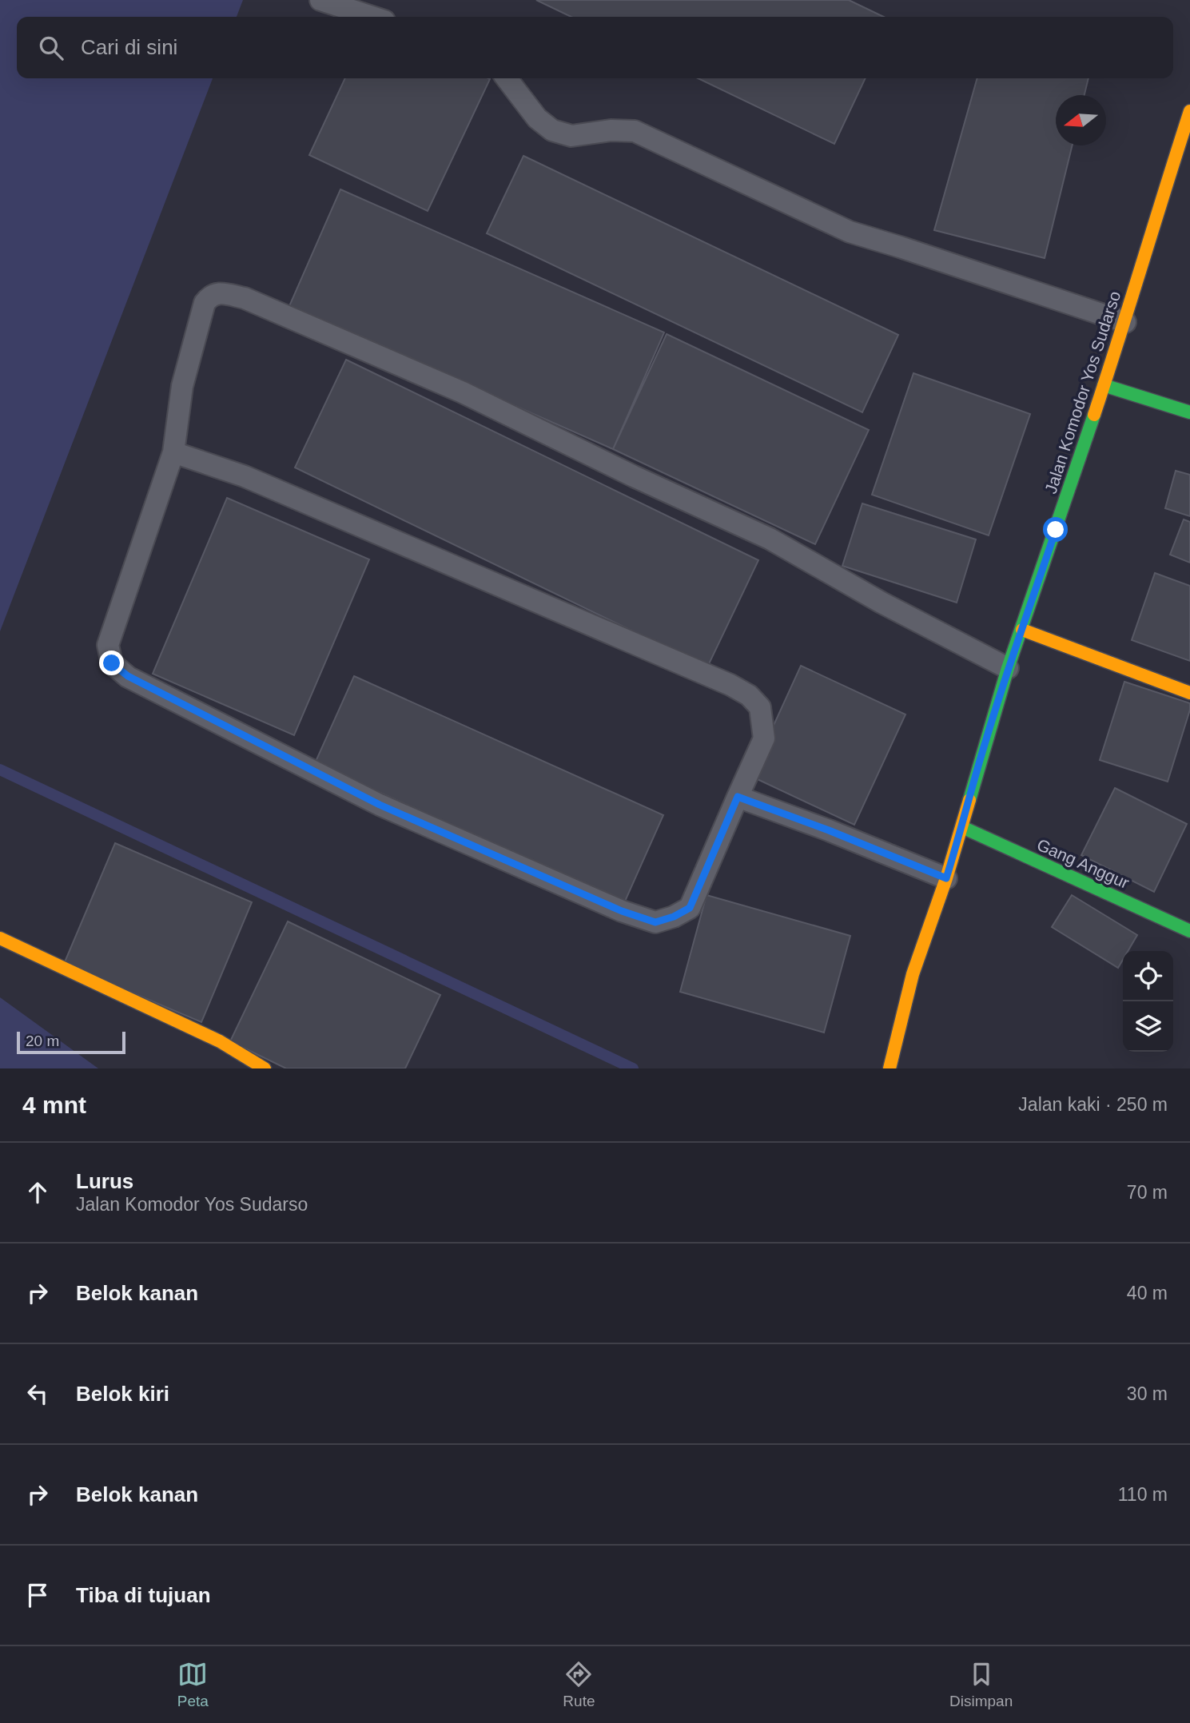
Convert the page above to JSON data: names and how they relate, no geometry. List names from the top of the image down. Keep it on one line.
{"streets":{"street":["Jalan Komodor Yos Sudarso","Gang Anggur"]},"crossings":[["Jalan Komodor Yos Sudarso","Gang Anggur"]],"scale_bar":"20 m","north":"left","page":{"search":"Cari di sini","scale":"20 m","heading":["4 mnt","Jalan kaki · 250 m"],"list":[["Lurus","Jalan Komodor Yos Sudarso","70 m"],["Belok kanan","40 m"],["Belok kiri","30 m"],["Belok kanan","110 m"],"Tiba di tujuan"],"nav":["Peta","Rute","Disimpan"]}}
